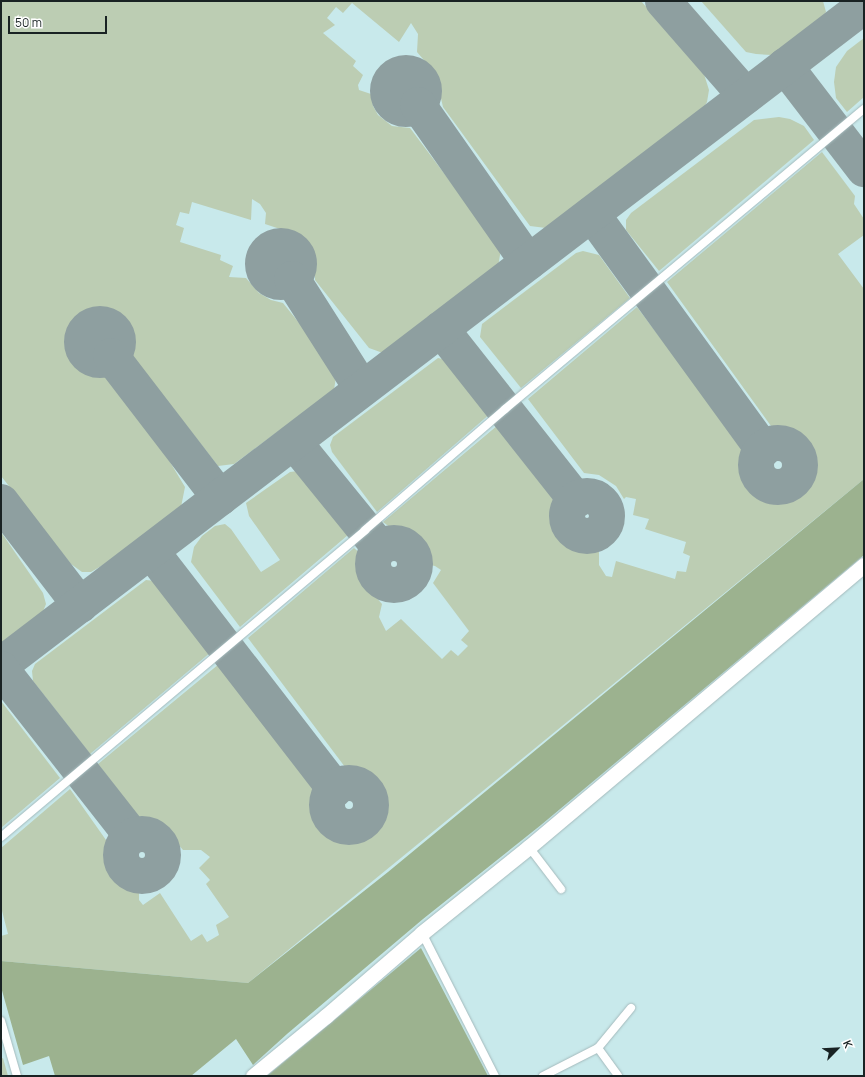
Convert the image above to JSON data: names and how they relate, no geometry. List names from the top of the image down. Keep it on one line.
{"scale_bar":"50 m","north":"top right"}
